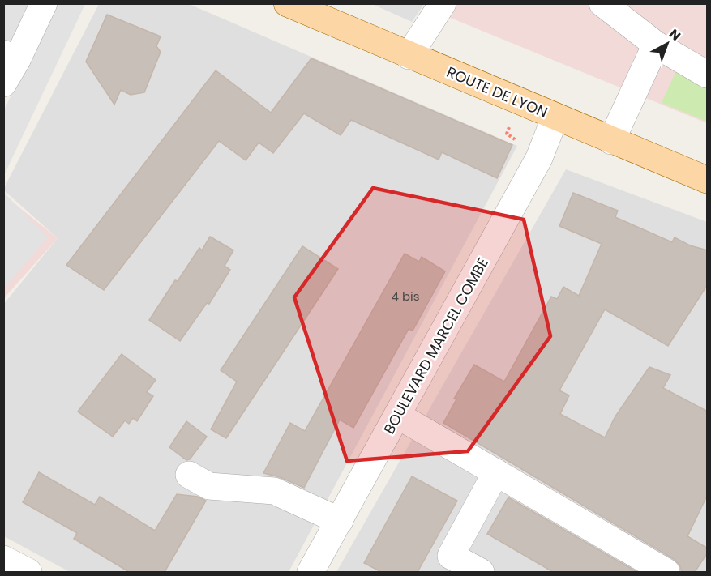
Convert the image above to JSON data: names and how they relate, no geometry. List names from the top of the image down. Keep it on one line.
{"streets":{"main road":["ROUTE DE LYON"],"street":["BOULEVARD MARCEL COMBE"]},"crossings":[["ROUTE DE LYON","BOULEVARD MARCEL COMBE"]],"house_numbers":["4 bis"],"north":"top right"}
